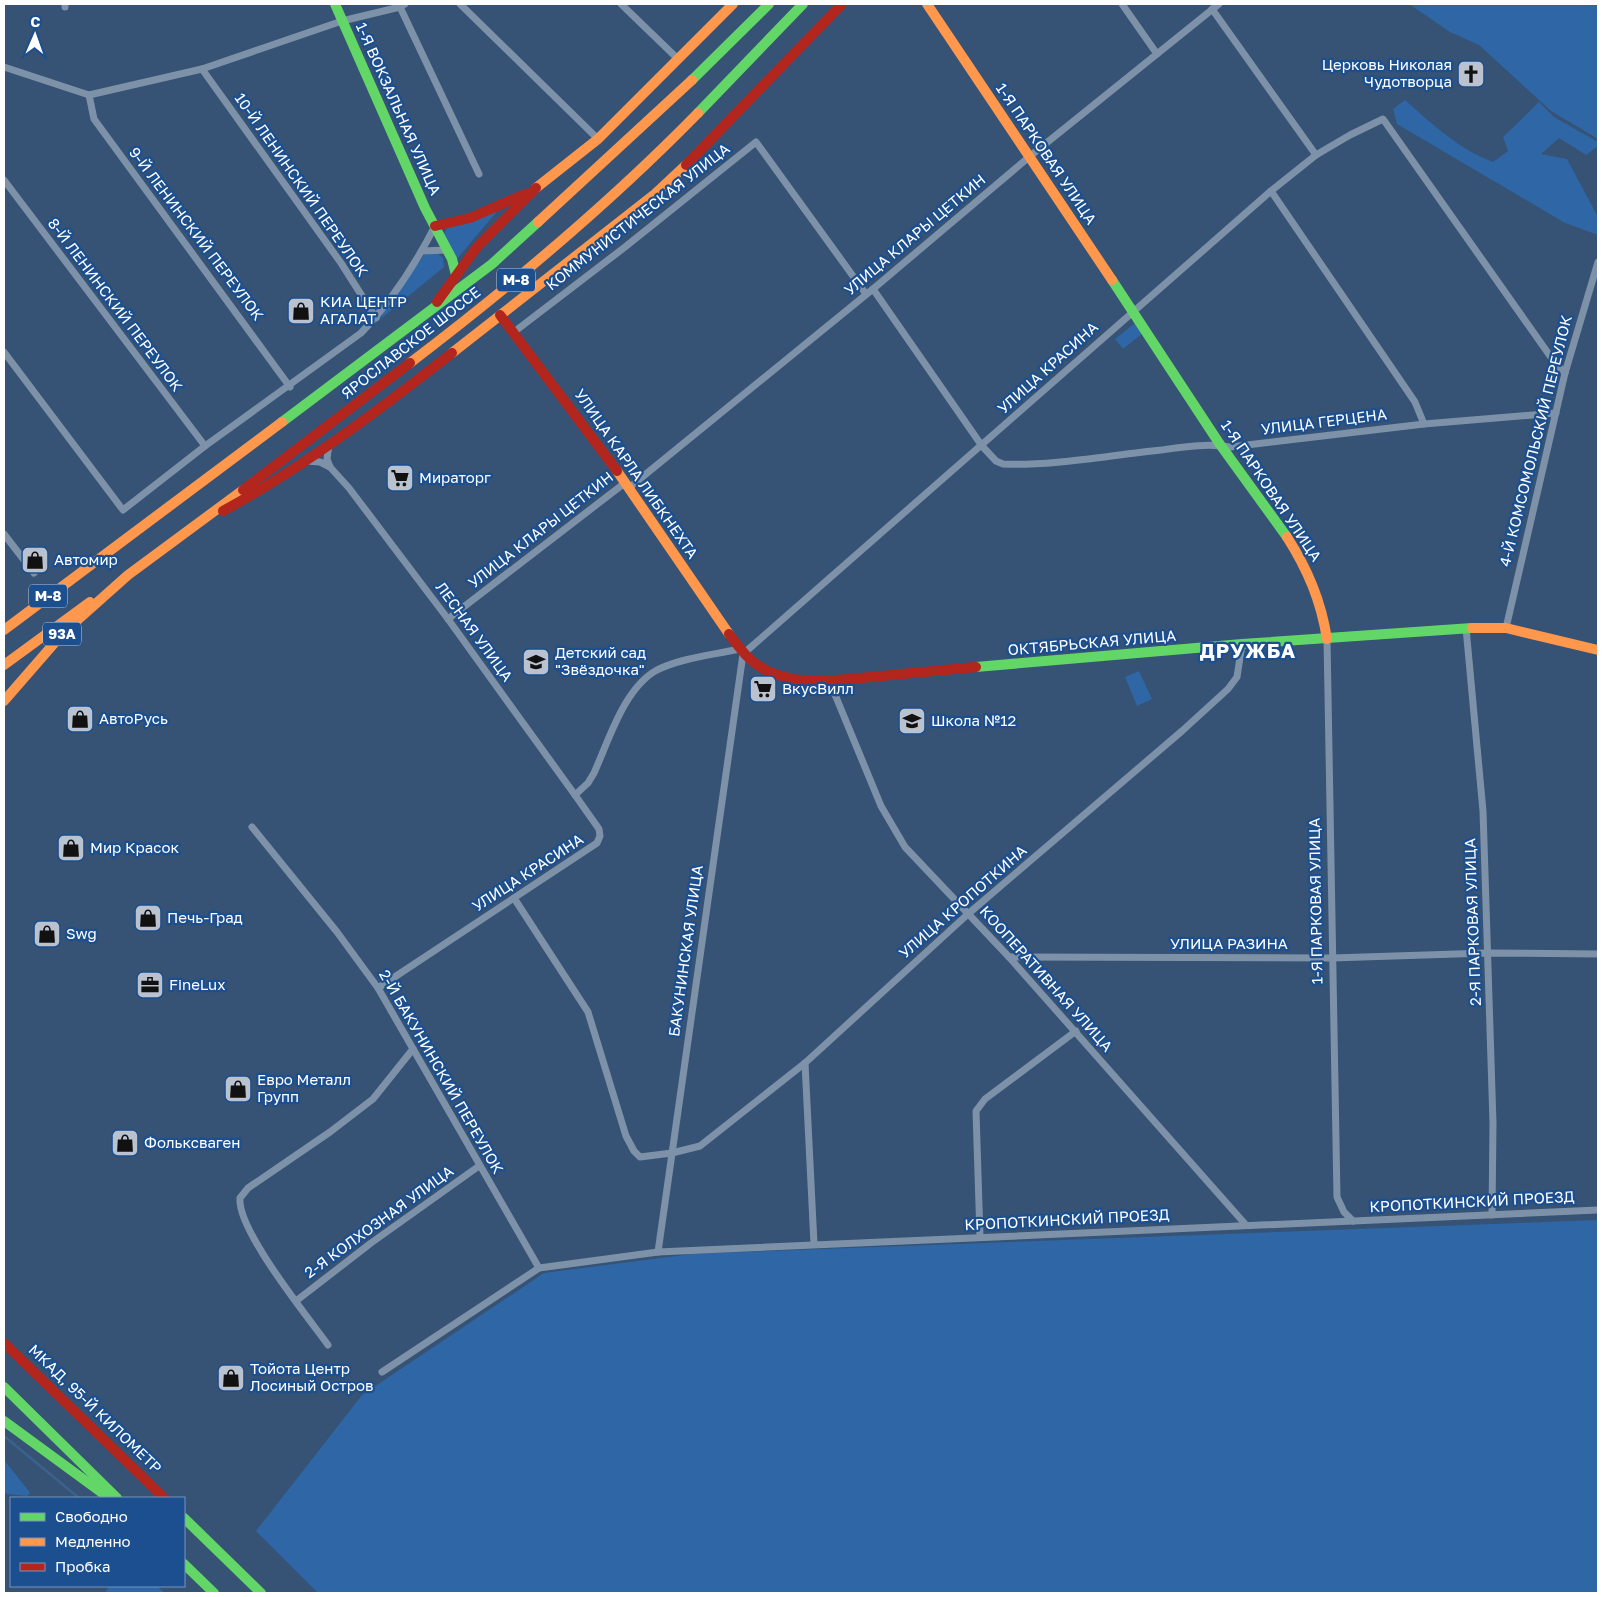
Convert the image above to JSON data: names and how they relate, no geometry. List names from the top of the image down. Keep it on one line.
{"streets":{"main road":["1-Я ВОКЗАЛЬНАЯ УЛИЦА","1-Я ПАРКОВАЯ УЛИЦА","М-8","ЯРОСЛАВСКОЕ ШОССЕ","УЛИЦА КАРЛА ЛИБКНЕХТА","93A","ОКТЯБРЬСКАЯ УЛИЦА","МКАД, 95-Й КИЛОМЕТР"],"street":["10-Й ЛЕНИНСКИЙ ПЕРЕУЛОК","КОММУНИСТИЧЕСКАЯ УЛИЦА","9-Й ЛЕНИНСКИЙ ПЕРЕУЛОК","УЛИЦА КЛАРЫ ЦЕТКИН","8-Й ЛЕНИНСКИЙ ПЕРЕУЛОК","УЛИЦА КРАСИНА","УЛИЦА ГЕРЦЕНА","4-Й КОМСОМОЛЬСКИЙ ПЕРЕУЛОК","ЛЕСНАЯ УЛИЦА","УЛИЦА КРОПОТКИНА","2-Я ПАРКОВАЯ УЛИЦА","УЛИЦА РАЗИНА","БАКУНИНСКАЯ УЛИЦА","КООПЕРАТИВНАЯ УЛИЦА","2-Й БАКУНИНСКИЙ ПЕРЕУЛОК","КРОПОТКИНСКИЙ ПРОЕЗД","2-Я КОЛХОЗНАЯ УЛИЦА"]},"crossings":[["1-Я ПАРКОВАЯ УЛИЦА","УЛИЦА КЛАРЫ ЦЕТКИН"],["1-Я ПАРКОВАЯ УЛИЦА","УЛИЦА КРАСИНА"],["1-Я ПАРКОВАЯ УЛИЦА","УЛИЦА ГЕРЦЕНА"],["1-Я ПАРКОВАЯ УЛИЦА","ОКТЯБРЬСКАЯ УЛИЦА"],["1-Я ПАРКОВАЯ УЛИЦА","УЛИЦА РАЗИНА"],["1-Я ПАРКОВАЯ УЛИЦА","КРОПОТКИНСКИЙ ПРОЕЗД"],["КОММУНИСТИЧЕСКАЯ УЛИЦА","УЛИЦА КЛАРЫ ЦЕТКИН"],["КОММУНИСТИЧЕСКАЯ УЛИЦА","УЛИЦА КАРЛА ЛИБКНЕХТА"],["УЛИЦА КЛАРЫ ЦЕТКИН","УЛИЦА ГЕРЦЕНА"],["УЛИЦА КЛАРЫ ЦЕТКИН","УЛИЦА КАРЛА ЛИБКНЕХТА"],["УЛИЦА КЛАРЫ ЦЕТКИН","ЛЕСНАЯ УЛИЦА"],["ЯРОСЛАВСКОЕ ШОССЕ","93A"],["УЛИЦА КРАСИНА","УЛИЦА ГЕРЦЕНА"],["УЛИЦА КРАСИНА","4-Й КОМСОМОЛЬСКИЙ ПЕРЕУЛОК"],["УЛИЦА КРАСИНА","УЛИЦА КАРЛА ЛИБКНЕХТА"],["УЛИЦА КРАСИНА","ЛЕСНАЯ УЛИЦА"],["УЛИЦА КРАСИНА","ОКТЯБРЬСКАЯ УЛИЦА"],["УЛИЦА КРАСИНА","УЛИЦА КРОПОТКИНА"],["УЛИЦА КРАСИНА","БАКУНИНСКАЯ УЛИЦА"],["УЛИЦА КРАСИНА","2-Й БАКУНИНСКИЙ ПЕРЕУЛОК"],["УЛИЦА ГЕРЦЕНА","4-Й КОМСОМОЛЬСКИЙ ПЕРЕУЛОК"],["4-Й КОМСОМОЛЬСКИЙ ПЕРЕУЛОК","ОКТЯБРЬСКАЯ УЛИЦА"],["УЛИЦА КАРЛА ЛИБКНЕХТА","ОКТЯБРЬСКАЯ УЛИЦА"],["УЛИЦА КАРЛА ЛИБКНЕХТА","БАКУНИНСКАЯ УЛИЦА"],["ОКТЯБРЬСКАЯ УЛИЦА","УЛИЦА КРОПОТКИНА"],["ОКТЯБРЬСКАЯ УЛИЦА","2-Я ПАРКОВАЯ УЛИЦА"],["ОКТЯБРЬСКАЯ УЛИЦА","БАКУНИНСКАЯ УЛИЦА"],["ОКТЯБРЬСКАЯ УЛИЦА","КООПЕРАТИВНАЯ УЛИЦА"],["УЛИЦА КРОПОТКИНА","БАКУНИНСКАЯ УЛИЦА"],["УЛИЦА КРОПОТКИНА","КООПЕРАТИВНАЯ УЛИЦА"],["2-Я ПАРКОВАЯ УЛИЦА","УЛИЦА РАЗИНА"],["2-Я ПАРКОВАЯ УЛИЦА","КРОПОТКИНСКИЙ ПРОЕЗД"],["УЛИЦА РАЗИНА","КООПЕРАТИВНАЯ УЛИЦА"],["БАКУНИНСКАЯ УЛИЦА","КРОПОТКИНСКИЙ ПРОЕЗД"],["КООПЕРАТИВНАЯ УЛИЦА","КРОПОТКИНСКИЙ ПРОЕЗД"],["2-Й БАКУНИНСКИЙ ПЕРЕУЛОК","КРОПОТКИНСКИЙ ПРОЕЗД"],["2-Й БАКУНИНСКИЙ ПЕРЕУЛОК","2-Я КОЛХОЗНАЯ УЛИЦА"]],"districts":["ДРУЖБА"],"places":{"church":["Церковь Николая Чудотворца"],"shop":["КИА ЦЕНТР АГАЛАТ","Автомир","АвтоРусь","Мир Красок","Печь-Град","Swg","Евро Металл Групп","Фольксваген","Тойота Центр Лосиный Остров"],"supermarket":["Мираторг","ВкусВилл"],"school or university":["Детский сад \"Звёздочка\"","Школа №12"],"office":["FineLux"]},"legend":["Свободно","Медленно","Пробка"],"north":"top"}
